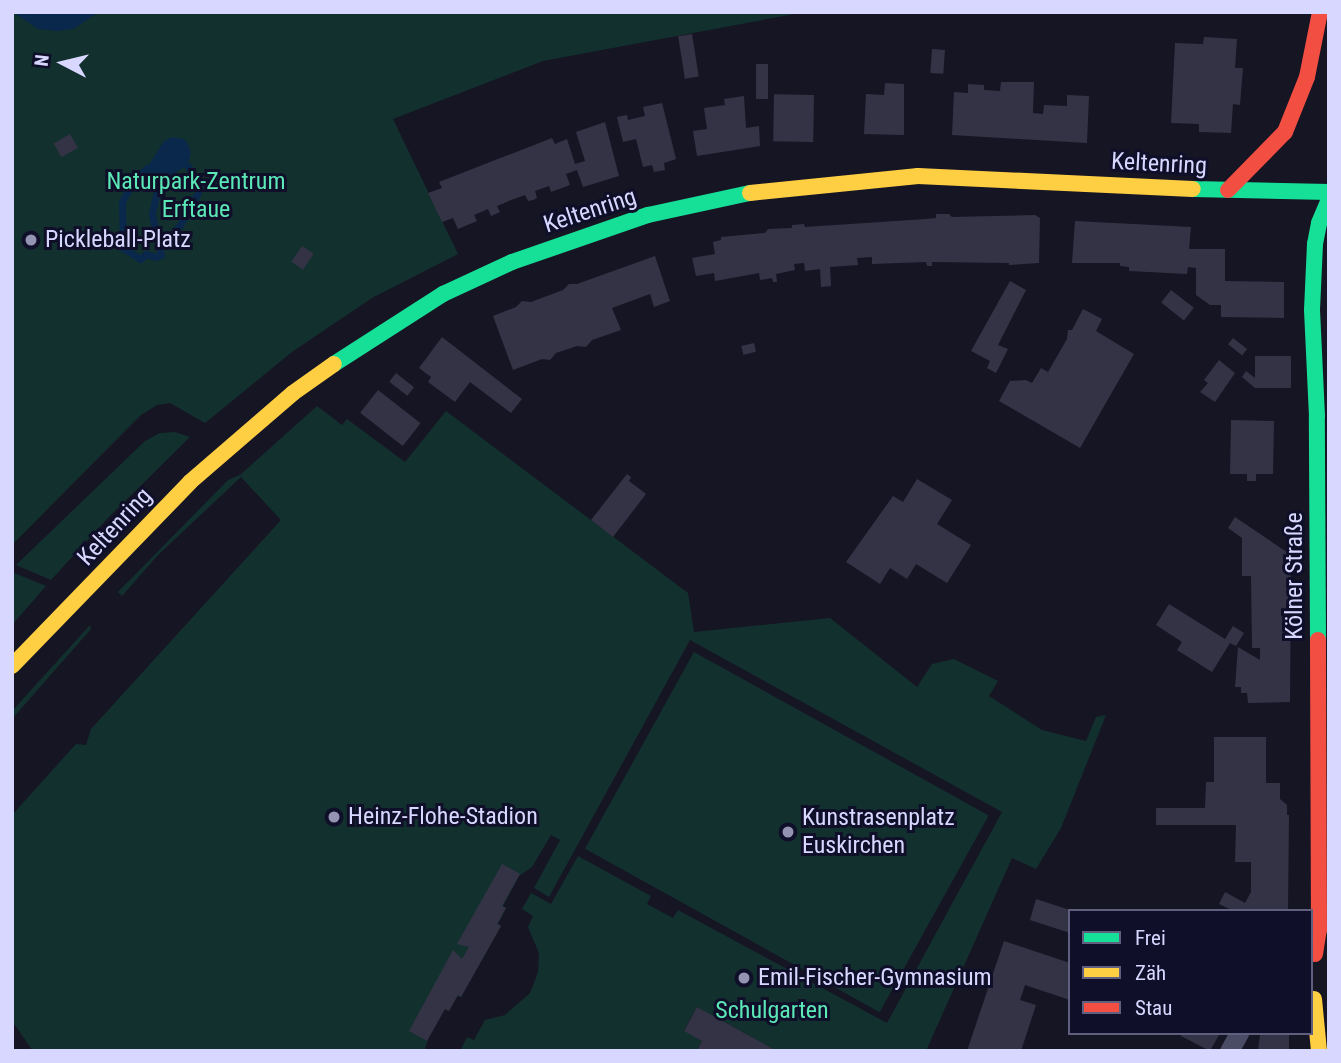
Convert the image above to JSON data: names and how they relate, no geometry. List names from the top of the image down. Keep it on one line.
{"streets":{"main road":["Keltenring","Kölner Straße"]},"parks":["Naturpark-Zentrum Erftaue","Schulgarten"],"places":["Pickleball-Platz","Heinz-Flohe-Stadion","Kunstrasenplatz Euskirchen","Emil-Fischer-Gymnasium"],"legend":["Frei","Zäh","Stau"],"north":"left"}
